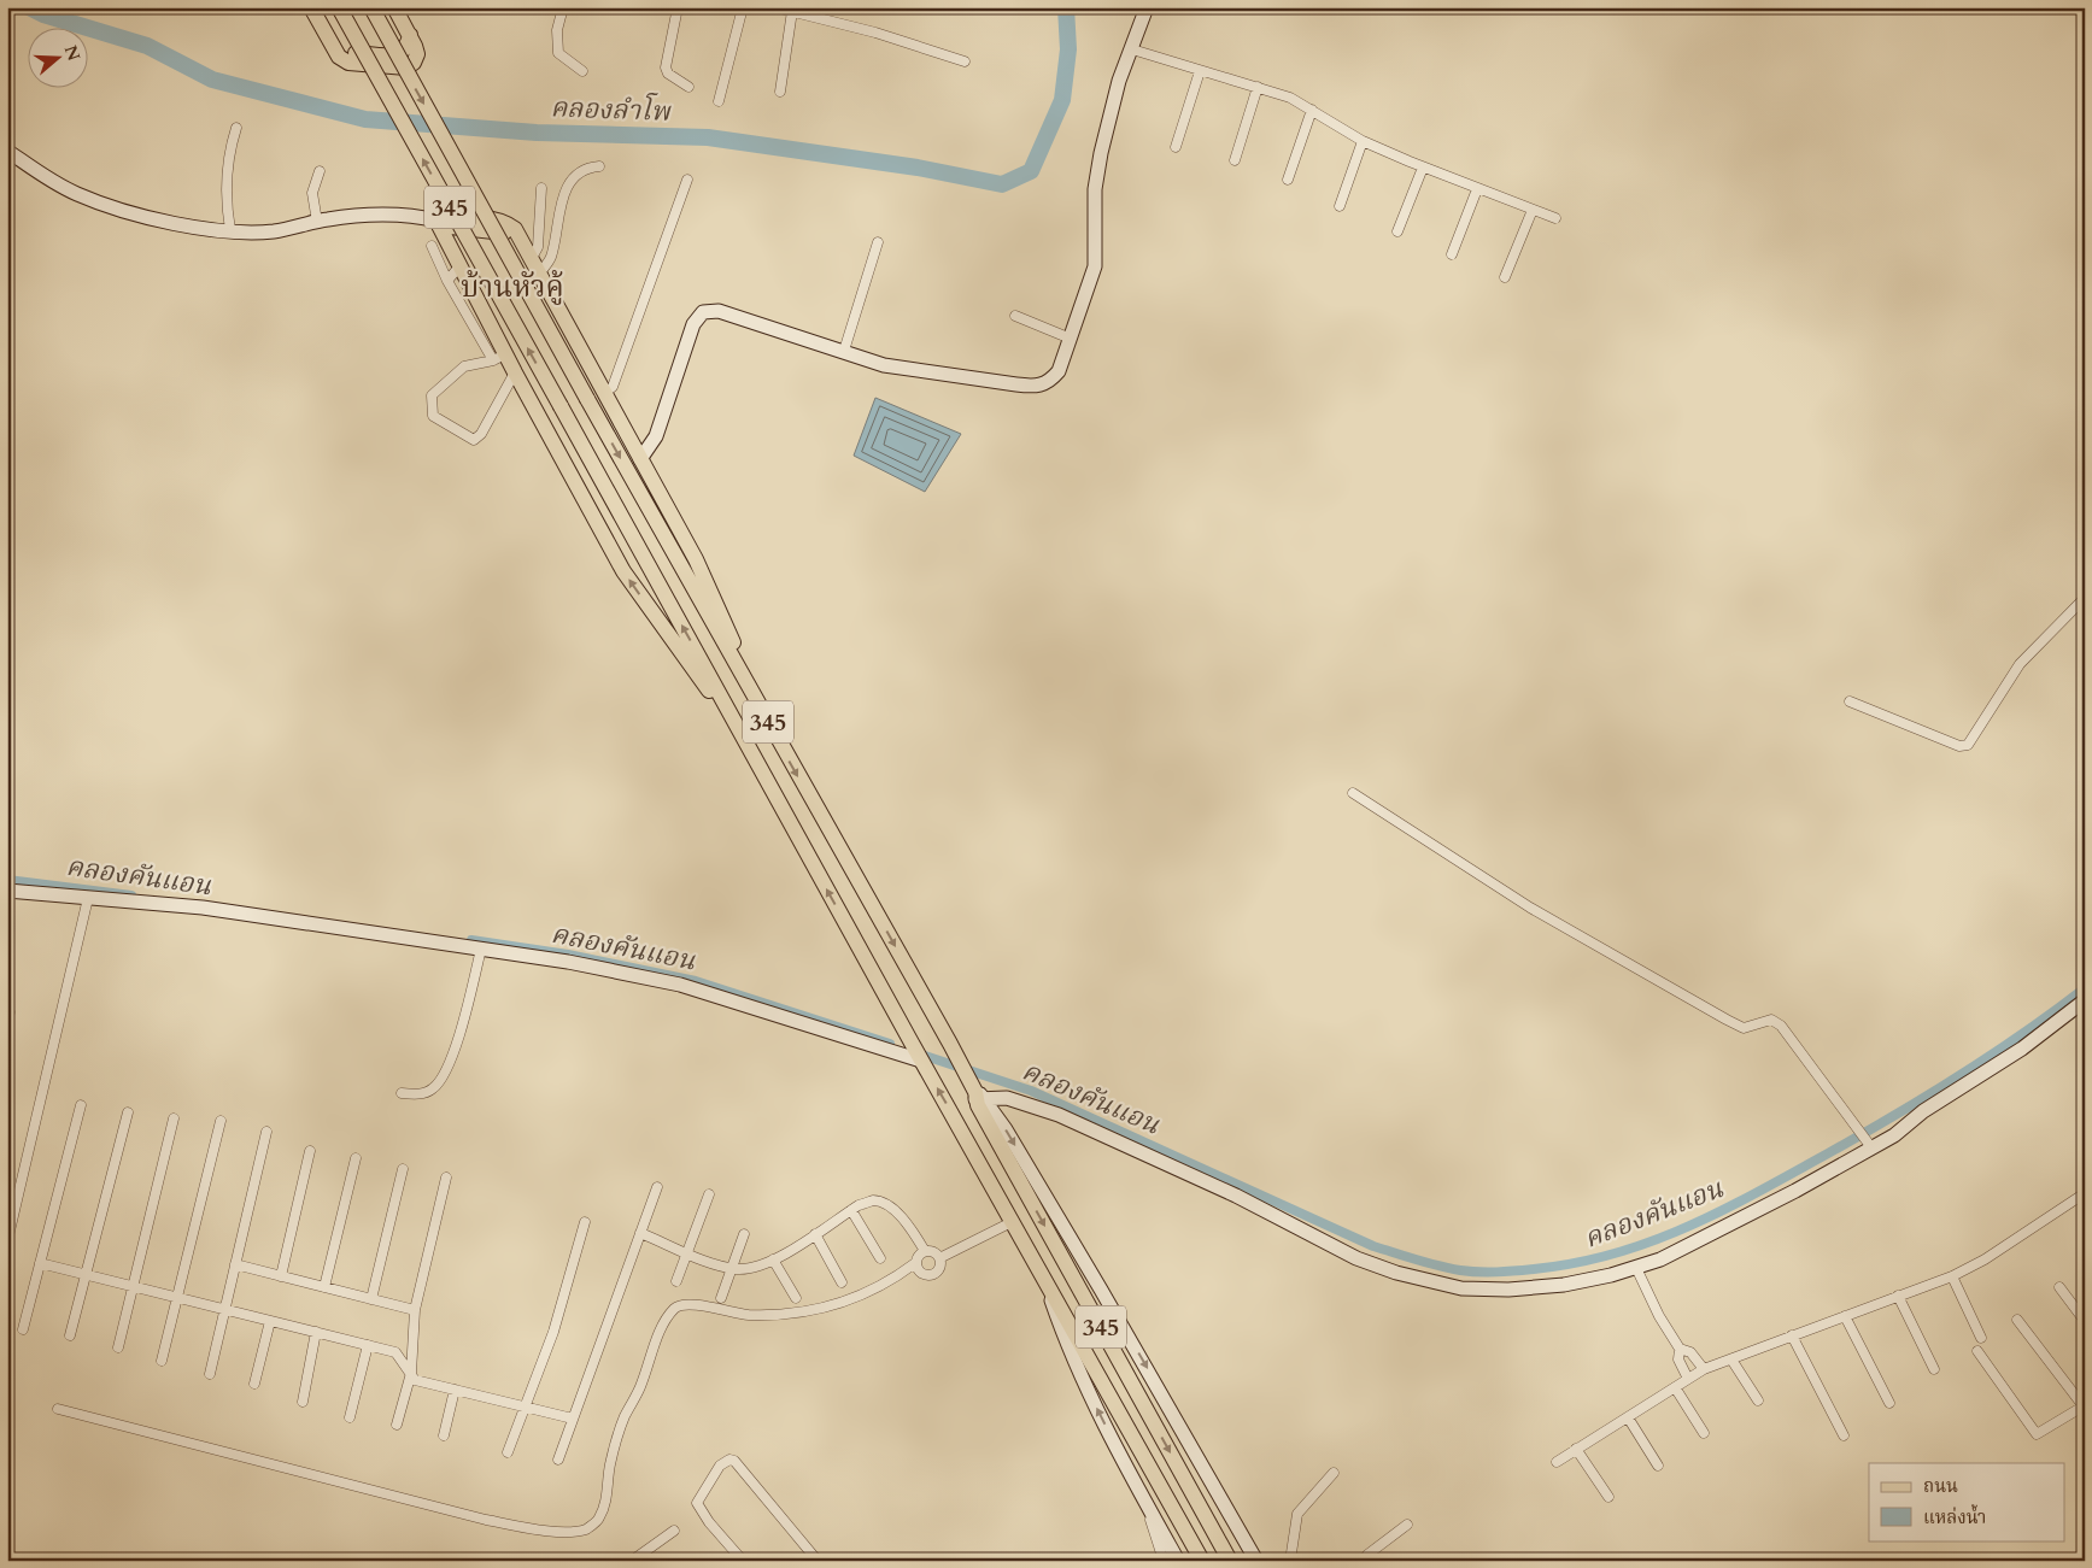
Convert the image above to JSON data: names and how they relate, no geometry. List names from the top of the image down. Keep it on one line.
{"streets":{"main road":["345"]},"districts":["บ้านหัวคู้"],"water":["คลองลำโพ","คลองคันแอน"],"legend":["ถนน","แหล่งน้ำ"],"north":"right"}
